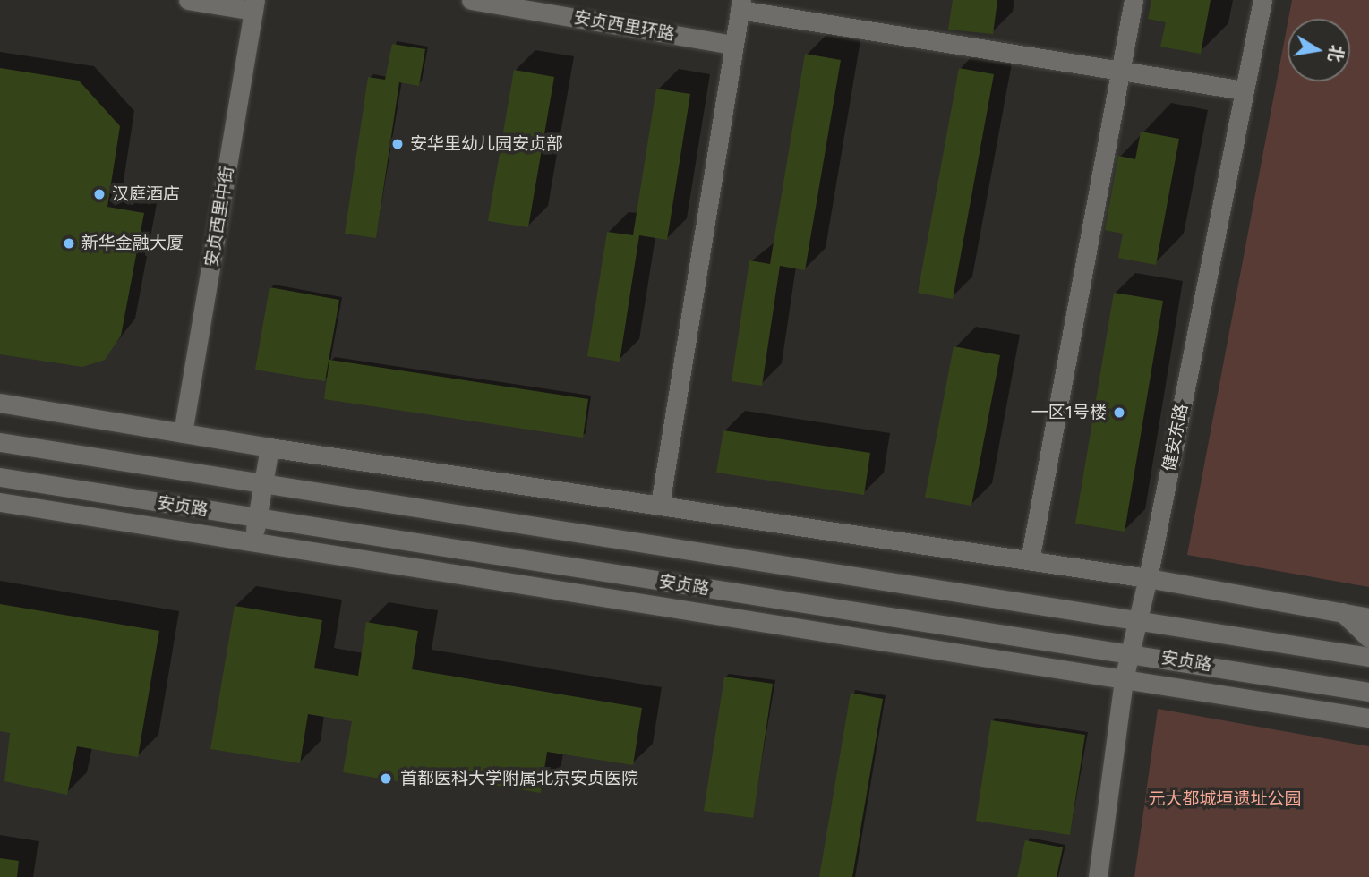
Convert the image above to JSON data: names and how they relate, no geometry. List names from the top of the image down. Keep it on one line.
{"streets":{"street":["安贞西里环路","安贞西里中街","健安东路","安贞路"]},"crossings":[["健安东路","安贞路"]],"parks":["元大都城垣遗址公园"],"places":["安华里幼儿园安贞部","汉庭酒店","新华金融大厦","一区1号楼","首都医科大学附属北京安贞医院"],"north":"right"}
